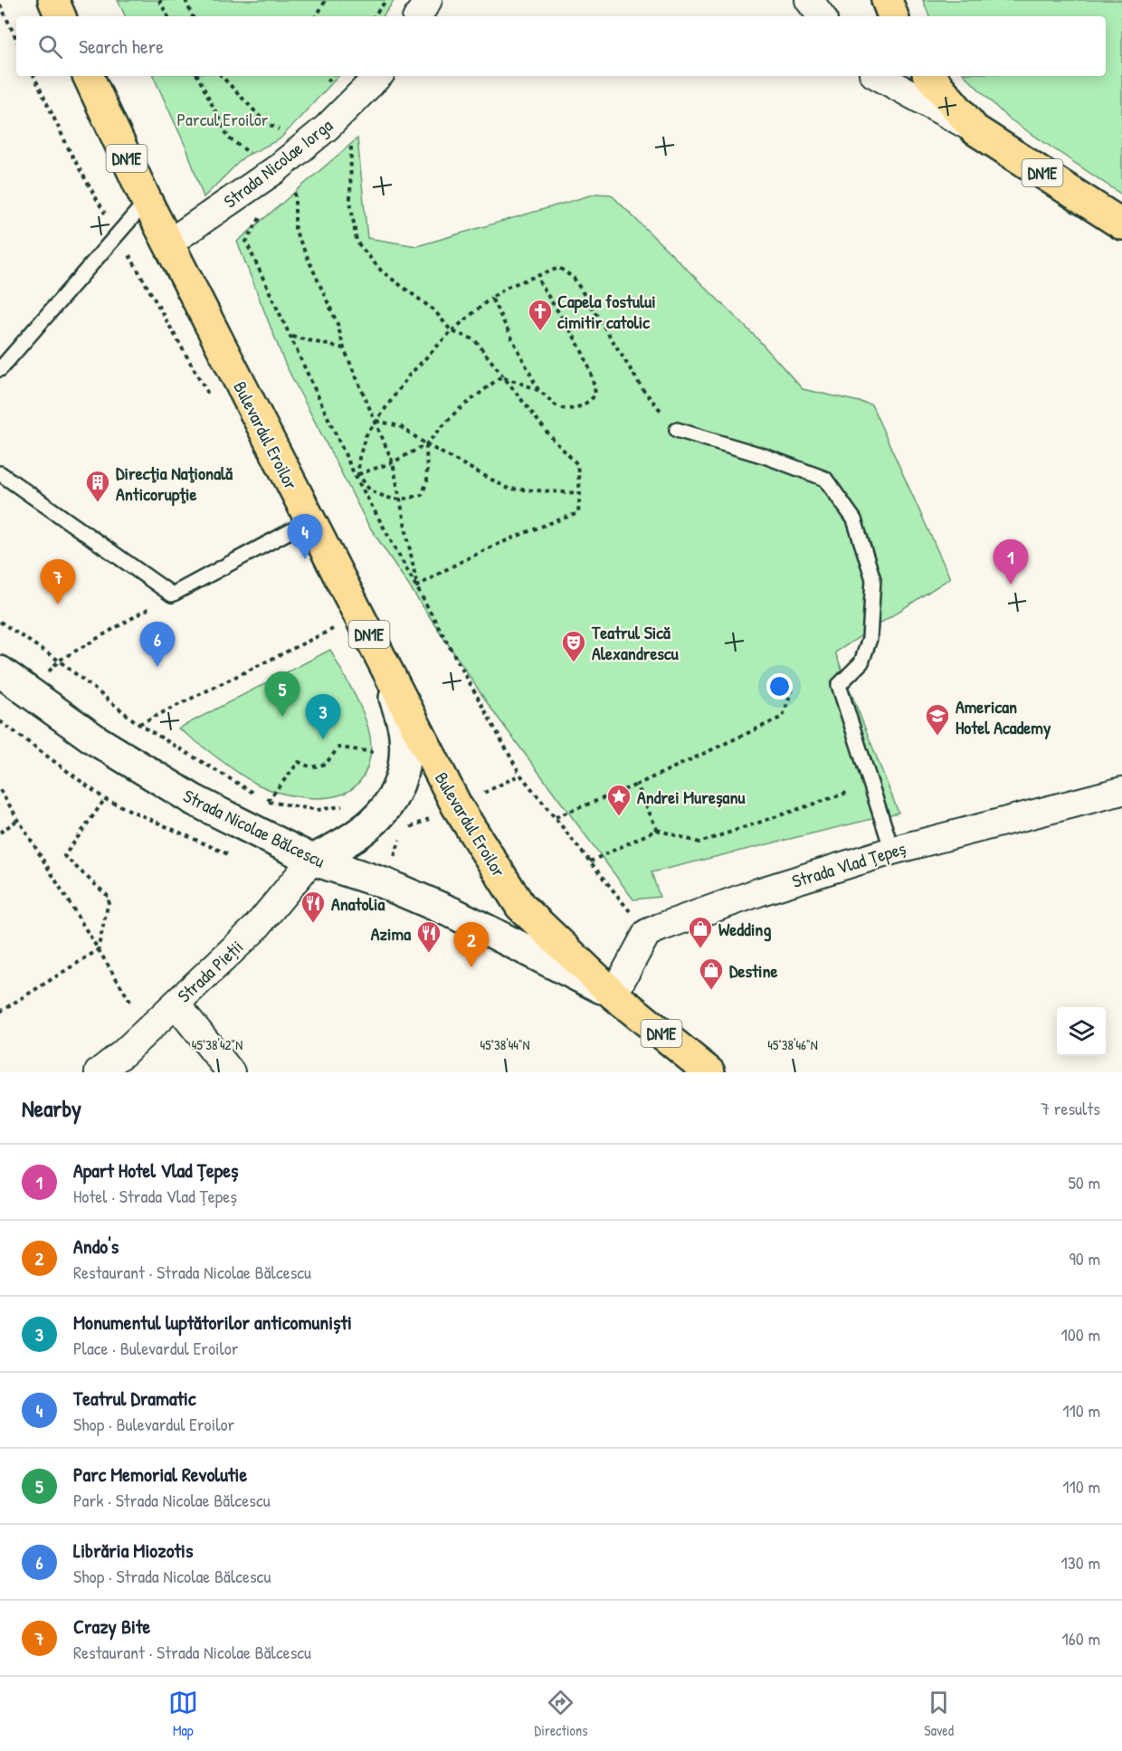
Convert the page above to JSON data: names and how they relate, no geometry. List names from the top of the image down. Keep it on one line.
{"streets":{"main road":["DN1E","Bulevardul Eroilor"],"street":["Strada Nicolae Iorga","Strada Nicolae Bălcescu","Strada Vlad Țepeș","Strada Pieții"]},"crossings":[["DN1E","Bulevardul Eroilor"],["DN1E","Strada Nicolae Bălcescu"],["Strada Nicolae Iorga","Bulevardul Eroilor"],["Bulevardul Eroilor","Strada Nicolae Bălcescu"],["Strada Nicolae Bălcescu","Strada Pieții"]],"parks":["Parcul Eroilor"],"places":{"church":["Capela fostului cimitir catolic"],"building":["Direcţia Naţională Anticorupţie"],"theatre":["Teatrul Sică Alexandrescu"],"school or university":["American Hotel Academy"],"place":["Andrei Mureșanu"],"restaurant":["Anatolia","Azima"],"shop":["Wedding","Destine"]},"page":{"search":"Search here","pins":["4","1","7","6","5","3","2"],"heading":["Nearby","7 results"],"list":[{"mark":"1","name":"Apart Hotel Vlad Țepeș","note":"Hotel · Strada Vlad Țepeș","value":"50 m"},{"mark":"2","name":"Ando's","note":"Restaurant · Strada Nicolae Bălcescu","value":"90 m"},{"mark":"3","name":"Monumentul luptătorilor anticomuniști","note":"Place · Bulevardul Eroilor","value":"100 m"},{"mark":"4","name":"Teatrul Dramatic","note":"Shop · Bulevardul Eroilor","value":"110 m"},{"mark":"5","name":"Parc Memorial Revolutie","note":"Park · Strada Nicolae Bălcescu","value":"110 m"},{"mark":"6","name":"Librăria Miozotis","note":"Shop · Strada Nicolae Bălcescu","value":"130 m"},{"mark":"7","name":"Crazy Bite","note":"Restaurant · Strada Nicolae Bălcescu","value":"160 m"}],"nav":["Map","Directions","Saved"]},"coordinates":["45°38'42\"N","45°38'44\"N","45°38'46\"N"]}
